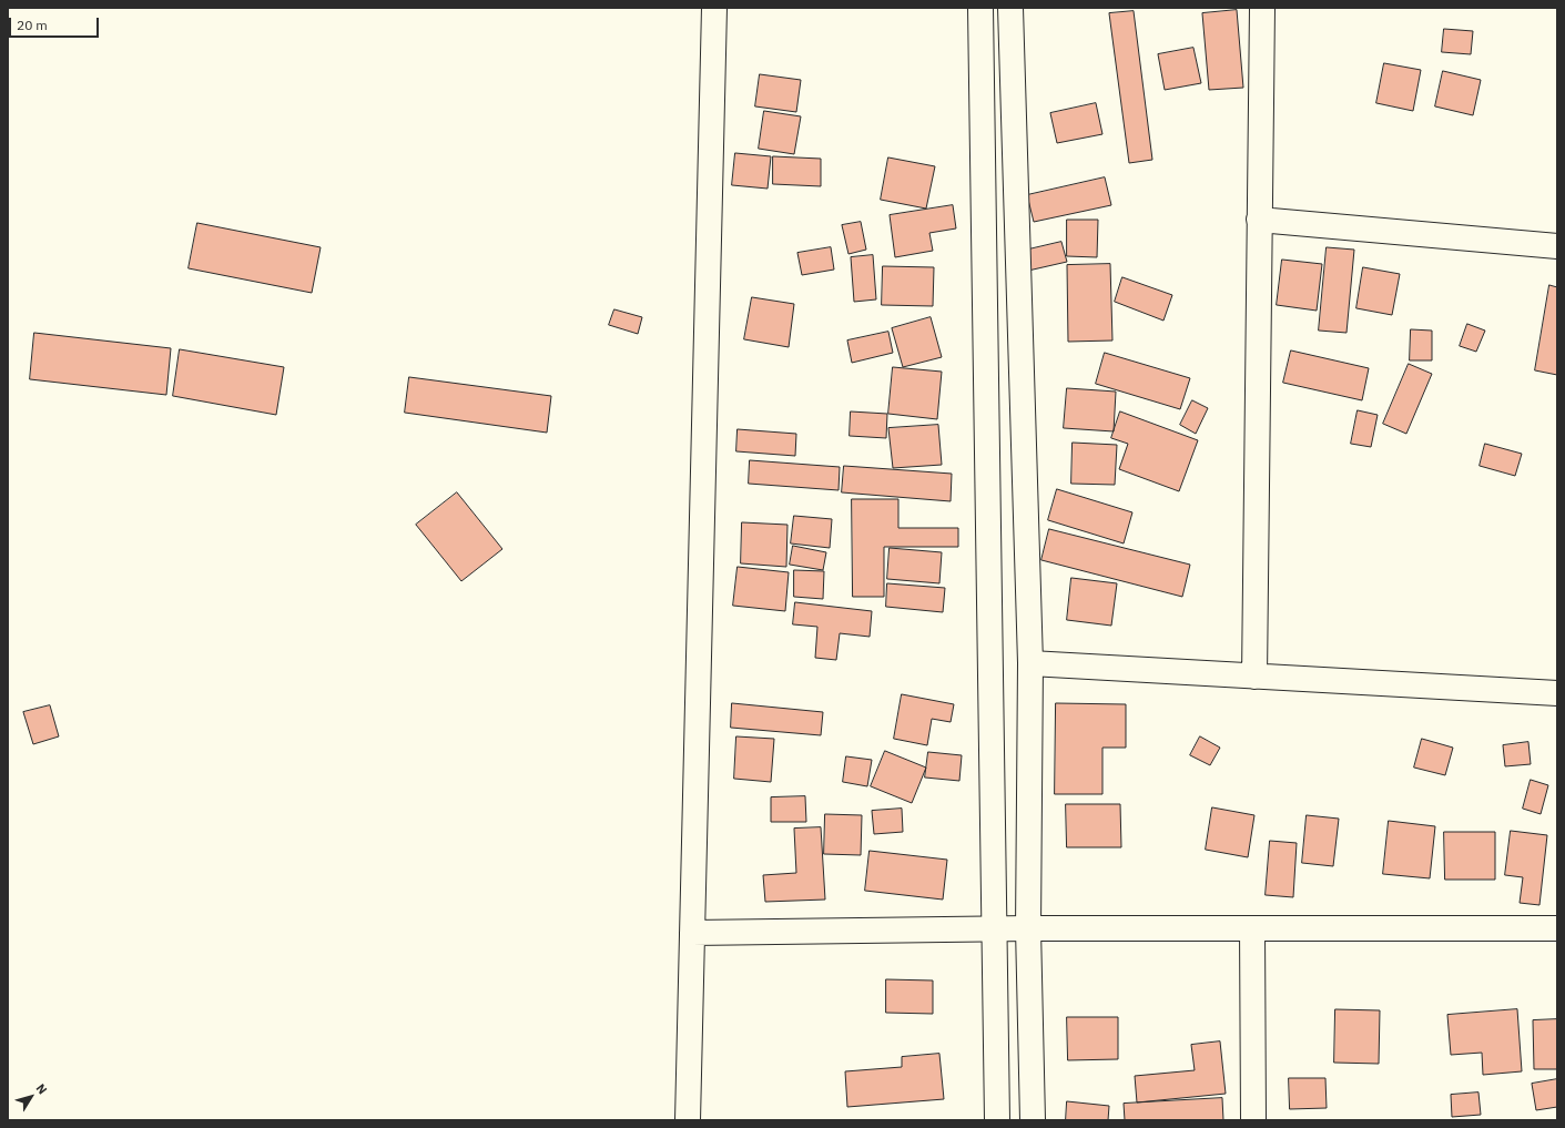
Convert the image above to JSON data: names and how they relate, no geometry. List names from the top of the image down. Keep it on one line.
{"scale_bar":"20 m","north":"top right"}
